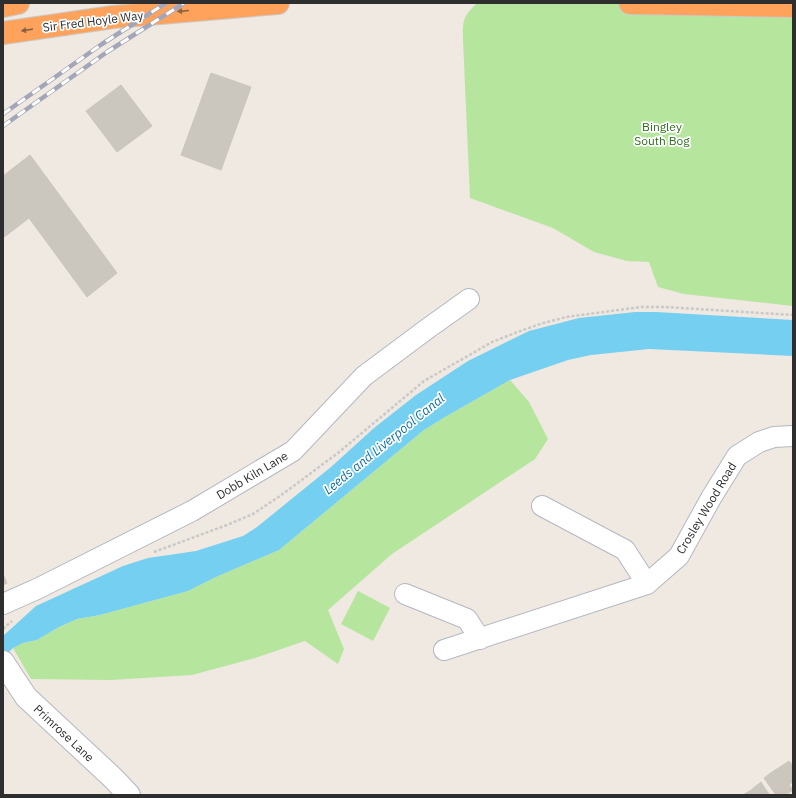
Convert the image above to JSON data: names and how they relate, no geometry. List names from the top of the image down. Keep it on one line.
{"streets":{"highway":["Sir Fred Hoyle Way"],"street":["Dobb Kiln Lane","Crosley Wood Road","Primrose Lane"]},"one_way":["Sir Fred Hoyle Way"],"water":["Leeds and Liverpool Canal"],"parks":["Bingley South Bog"]}
